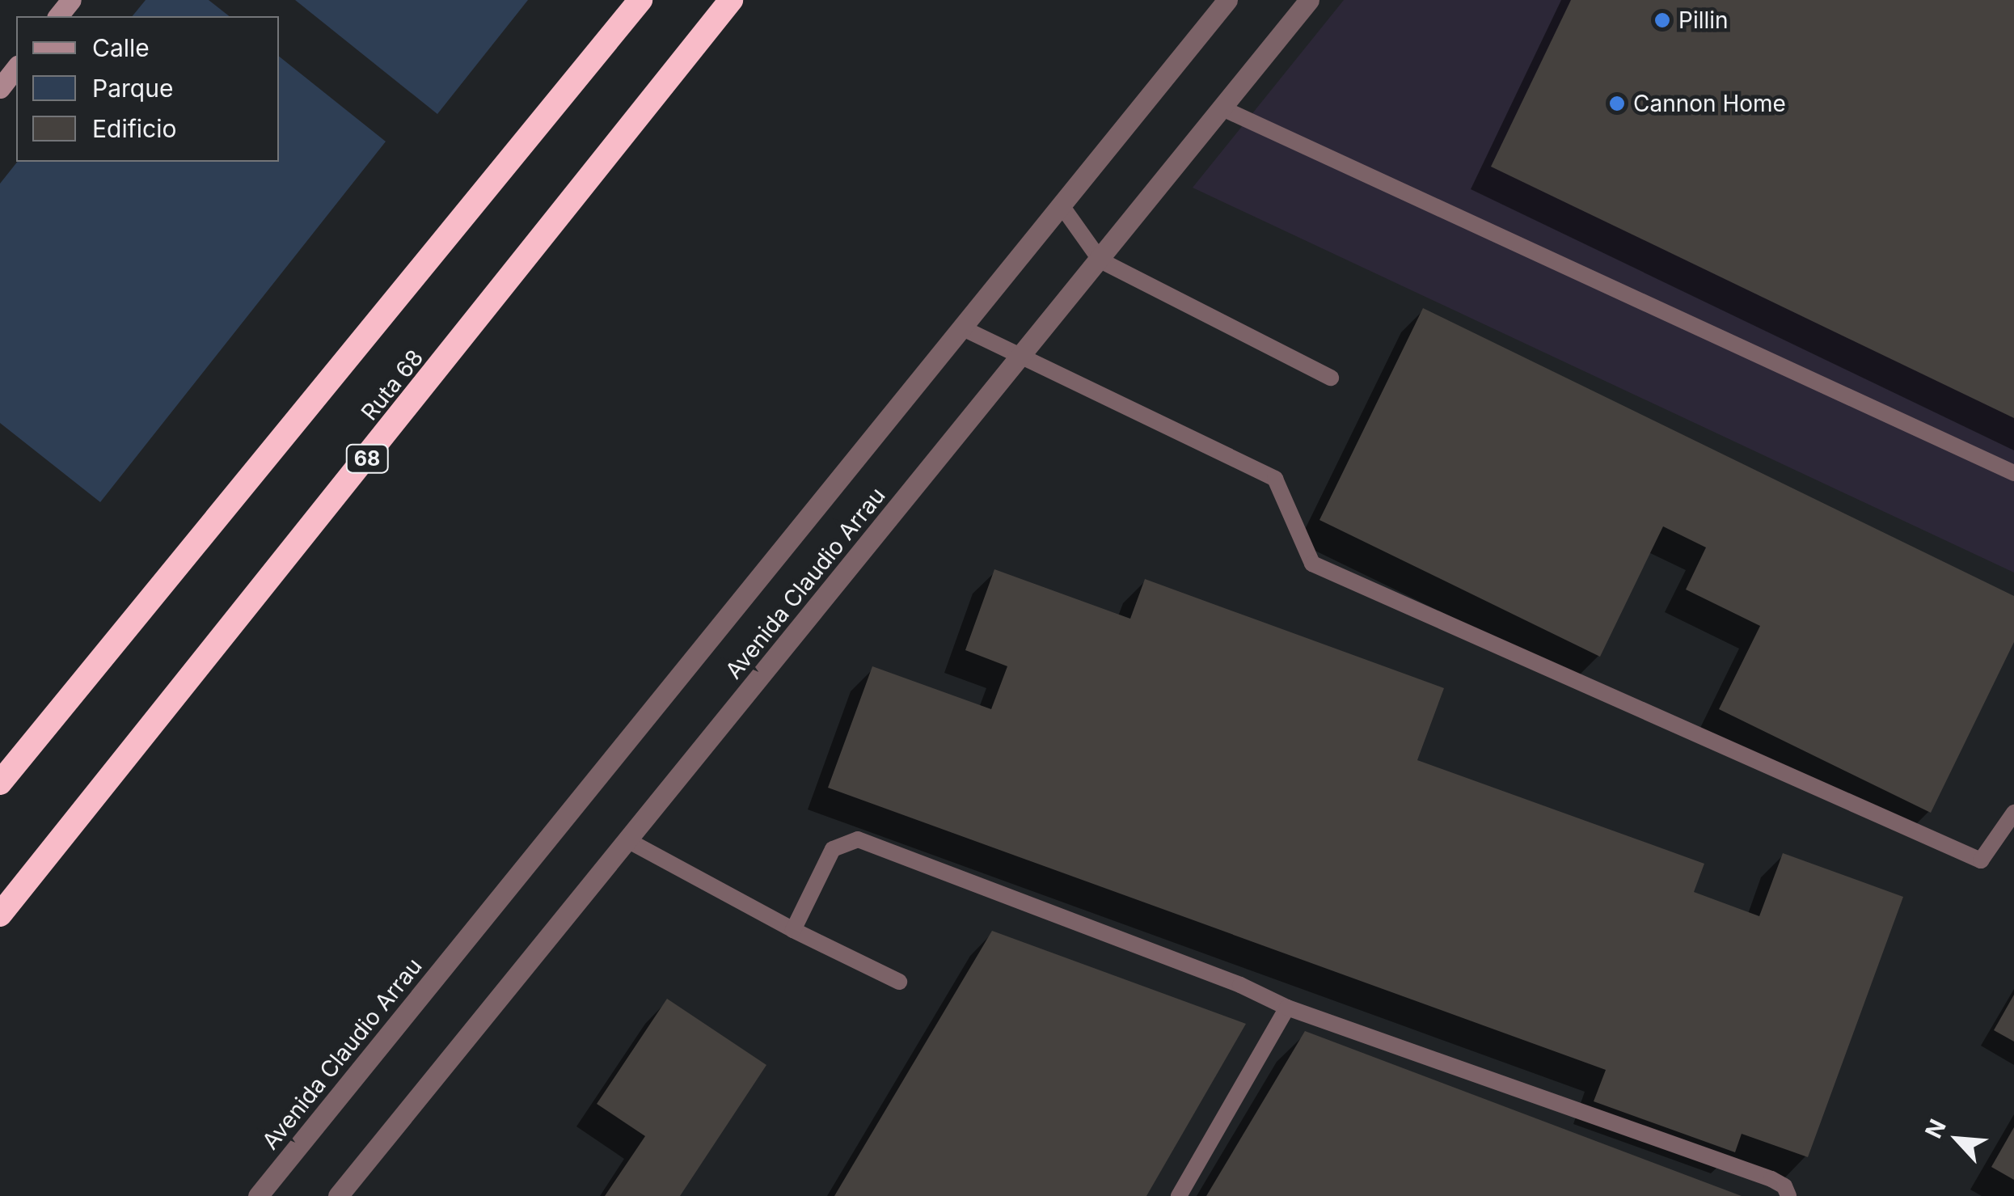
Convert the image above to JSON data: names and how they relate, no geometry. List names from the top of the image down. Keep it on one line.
{"streets":{"highway":["Ruta 68","68"],"street":["Avenida Claudio Arrau"]},"places":["Pillin","Cannon Home"],"legend":["Calle","Parque","Edificio"],"north":"top left"}
